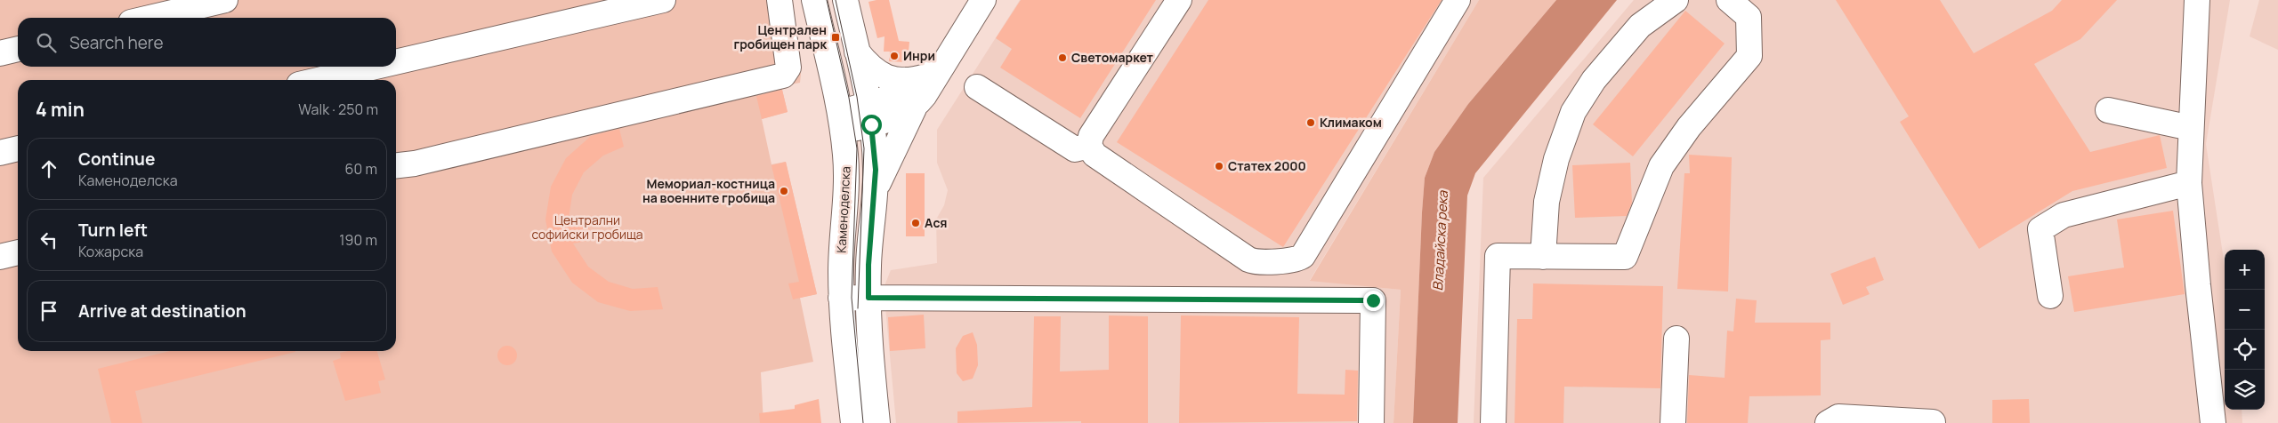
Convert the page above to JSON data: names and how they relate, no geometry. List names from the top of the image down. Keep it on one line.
{"streets":{"street":["Каменоделска"]},"water":["Владайска река"],"parks":["Централни софийски гробища"],"places":{"transit":["Централен гробищен парк"],"other":["Инри","Светомаркет","Климаком","Статех 2000","Мемориал-костница на военните гробища","Ася"]},"page":{"search":"Search here","heading":["4 min","Walk · 250 m"],"list":[["Continue","Каменоделска","60 m"],["Turn left","Кожарска","190 m"],"Arrive at destination"],"map_buttons":["+","−"]}}
